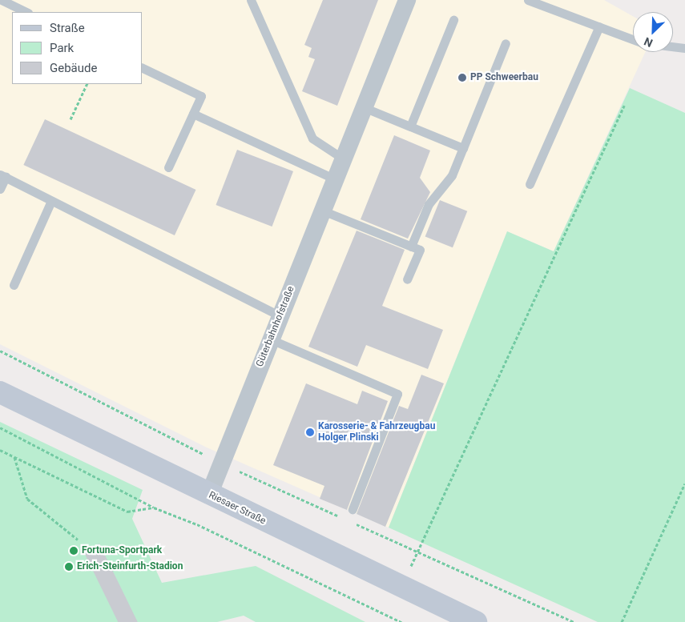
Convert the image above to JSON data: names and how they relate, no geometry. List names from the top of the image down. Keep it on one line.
{"streets":{"main road":["Riesaer Straße"],"street":["Güterbahnhofstraße"]},"crossings":[["Güterbahnhofstraße","Riesaer Straße"]],"places":["PP Schweerbau","Karosserie- & Fahrzeugbau Holger Plinski","Fortuna-Sportpark","Erich-Steinfurth-Stadion"],"legend":["Straße","Park","Gebäude"],"north":"bottom left"}
